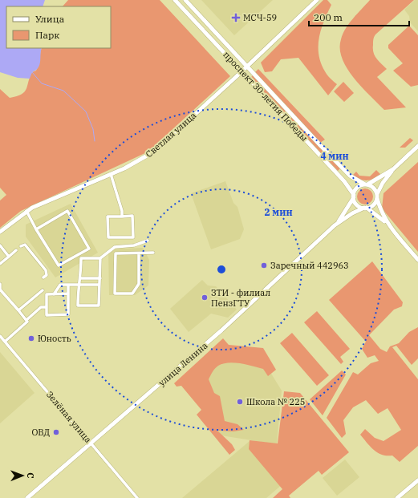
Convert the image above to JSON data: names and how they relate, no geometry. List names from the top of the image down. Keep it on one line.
{"streets":{"main road":["проспект 30-летия Победы","Светлая улица","улица Ленина"],"street":["Зелёная улица"]},"crossings":[["проспект 30-летия Победы","Светлая улица"],["проспект 30-летия Победы","улица Ленина"],["улица Ленина","Зелёная улица"]],"places":{"health":["МСЧ-59"],"other":["Заречный 442963","ЗТИ - филиал ПензГТУ","Юность","Школа № 225","ОВД"]},"legend":["Улица","Парк"],"scale_bar":"200 m","north":"right","rings":["4 мин","2 мин"]}
